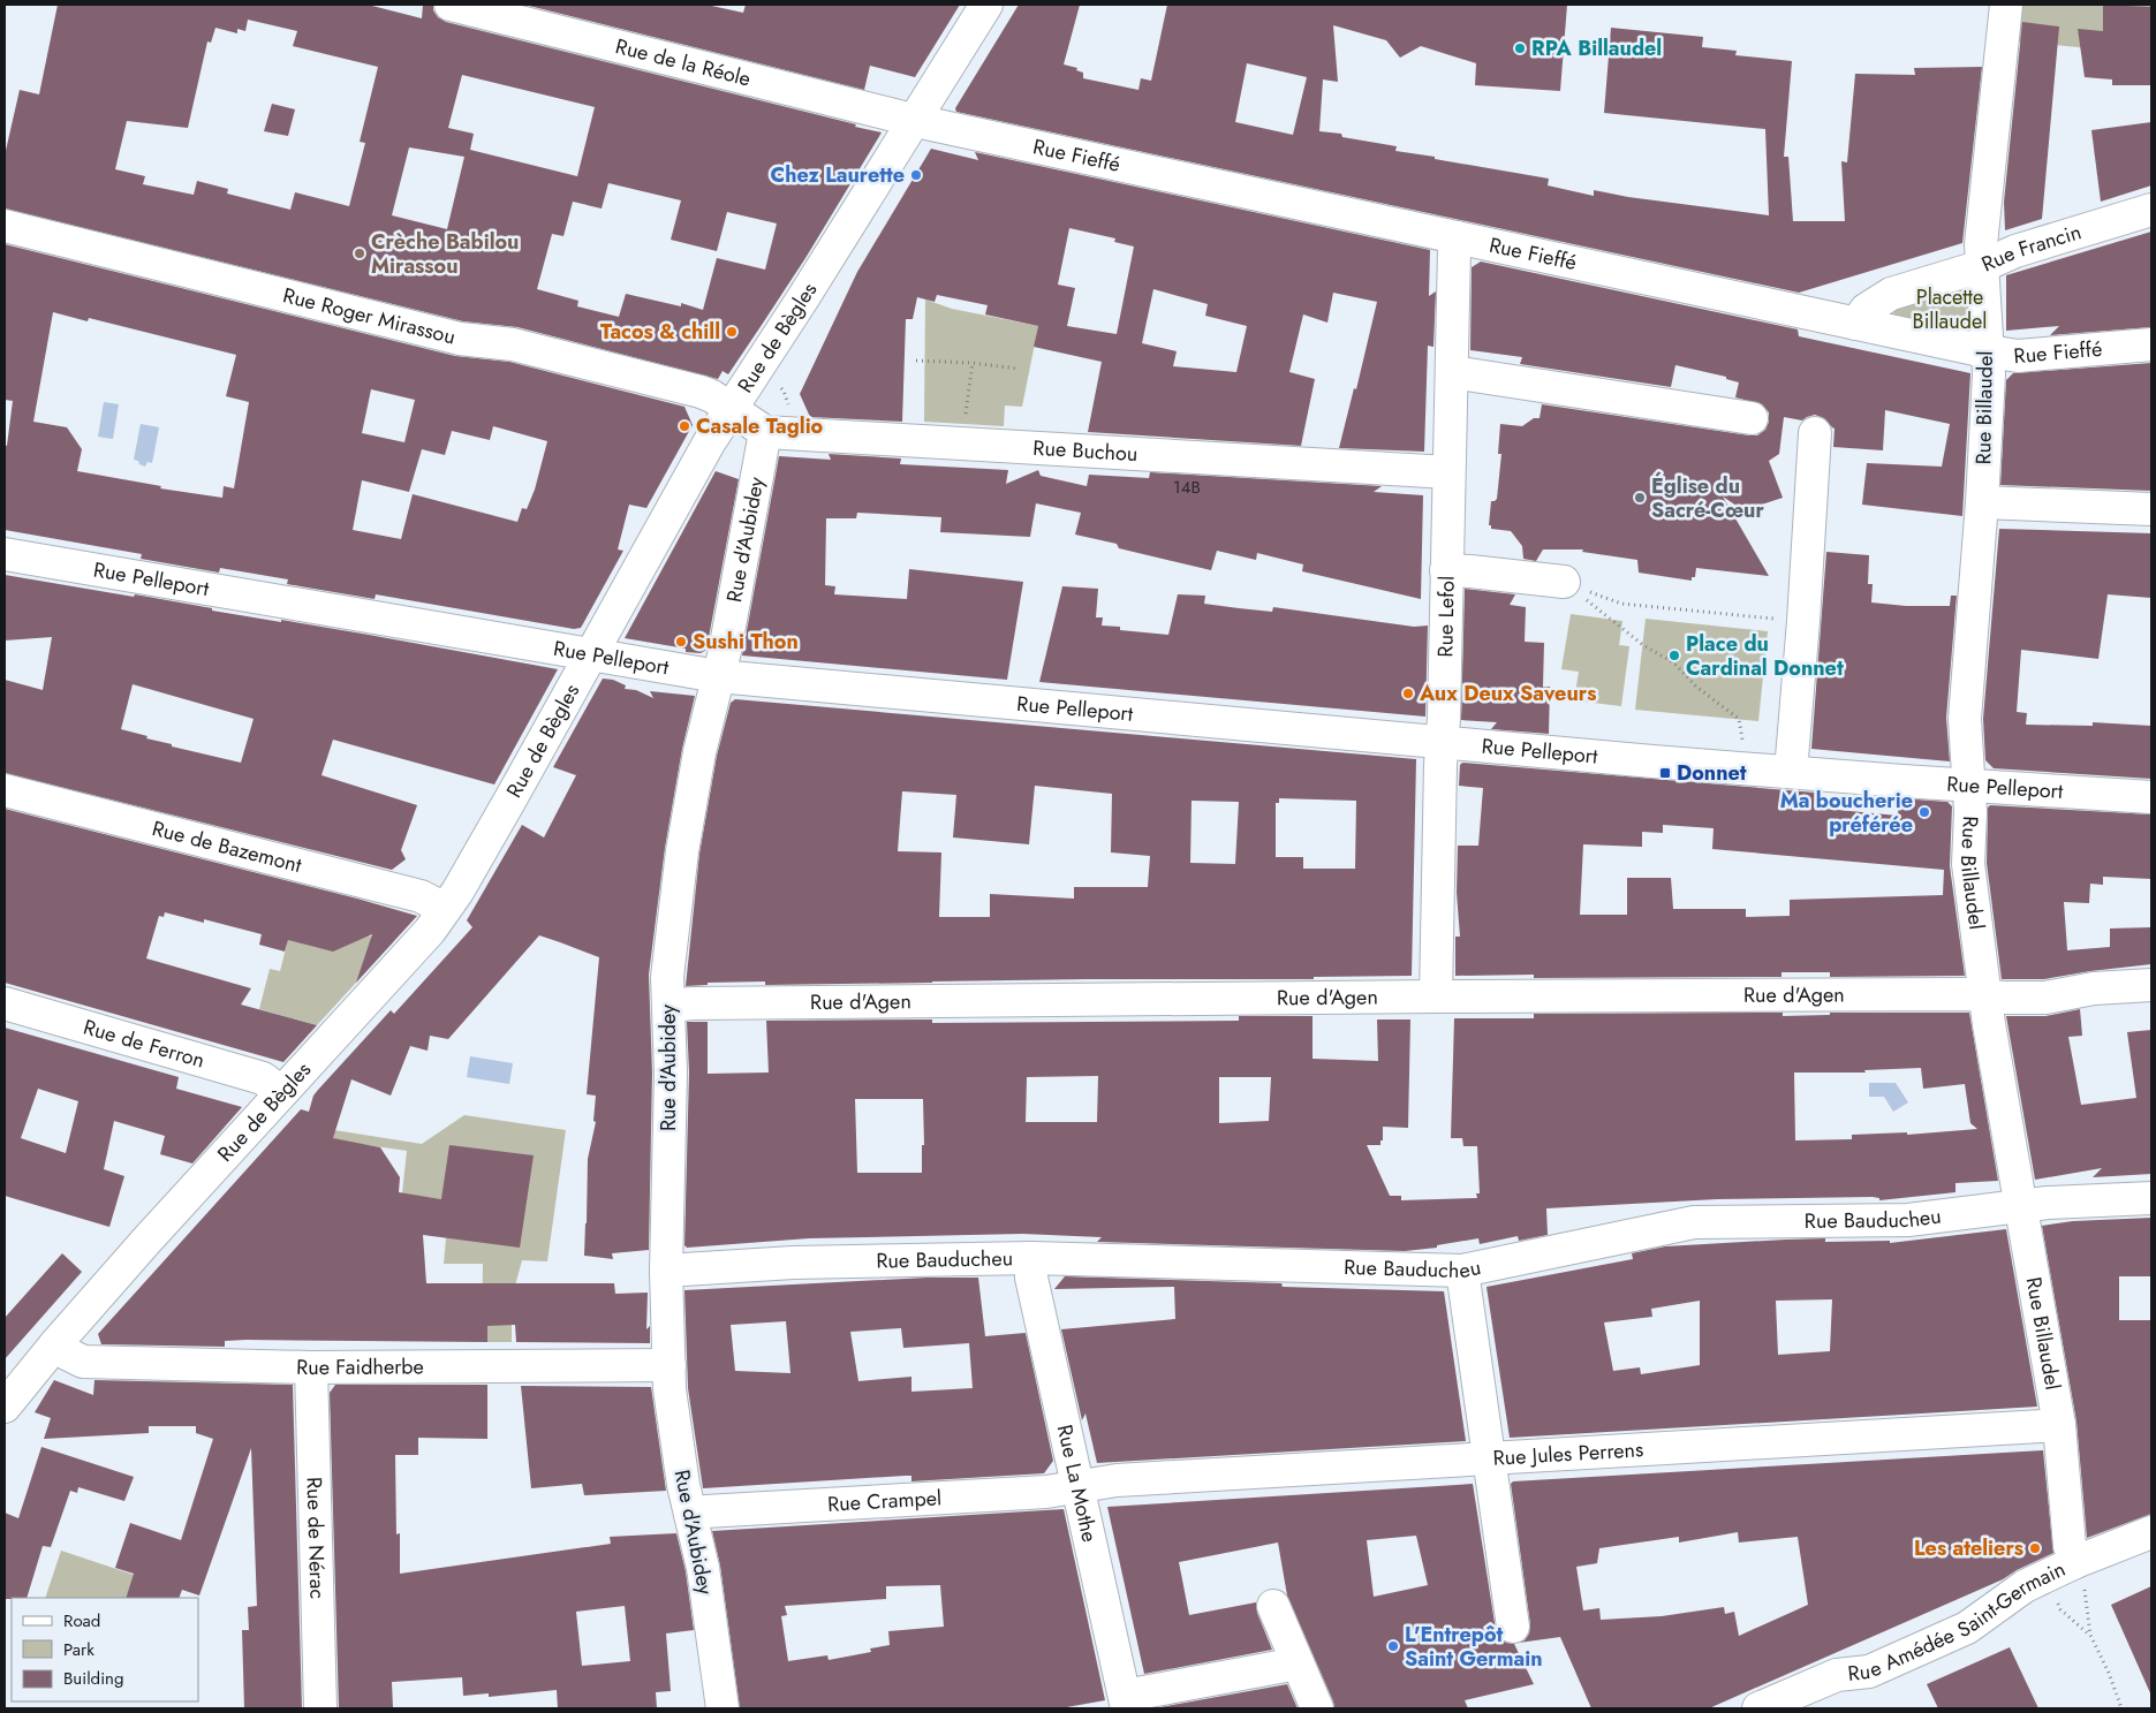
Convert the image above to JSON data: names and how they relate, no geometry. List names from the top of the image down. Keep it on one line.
{"streets":{"street":["Rue de la Réole","Rue Fieffé","Rue Francin","Rue Roger Mirassou","Rue de Bègles","Rue Billaudel","Rue Buchou","Rue d'Aubidey","Rue Pelleport","Rue Lefol","Rue de Bazemont","Rue d'Agen","Rue de Ferron","Rue Bauducheu","Rue Faidherbe","Rue Jules Perrens","Rue La Mothe","Rue Crampel","Rue de Nérac","Rue Amédée Saint-Germain"]},"crossings":[["Rue de la Réole","Rue Fieffé"],["Rue de la Réole","Rue de Bègles"],["Rue Fieffé","Rue Francin"],["Rue Fieffé","Rue de Bègles"],["Rue Fieffé","Rue Billaudel"],["Rue Fieffé","Rue Lefol"],["Rue Francin","Rue Billaudel"],["Rue Roger Mirassou","Rue de Bègles"],["Rue de Bègles","Rue Pelleport"],["Rue de Bègles","Rue de Bazemont"],["Rue de Bègles","Rue de Ferron"],["Rue de Bègles","Rue Faidherbe"],["Rue Billaudel","Rue Pelleport"],["Rue Billaudel","Rue d'Agen"],["Rue Billaudel","Rue Bauducheu"],["Rue Billaudel","Rue Jules Perrens"],["Rue Billaudel","Rue Amédée Saint-Germain"],["Rue Buchou","Rue d'Aubidey"],["Rue Buchou","Rue Lefol"],["Rue d'Aubidey","Rue Pelleport"],["Rue d'Aubidey","Rue d'Agen"],["Rue d'Aubidey","Rue Bauducheu"],["Rue d'Aubidey","Rue Faidherbe"],["Rue d'Aubidey","Rue Crampel"],["Rue Pelleport","Rue Lefol"],["Rue Lefol","Rue d'Agen"],["Rue Bauducheu","Rue La Mothe"],["Rue Faidherbe","Rue de Nérac"],["Rue Jules Perrens","Rue La Mothe"],["Rue Jules Perrens","Rue Crampel"],["Rue La Mothe","Rue Crampel"]],"parks":["Placette Billaudel"],"places":{"other":["RPA Billaudel","Chez Laurette","Crèche Babilou Mirassou","Tacos & chill","Casale Taglio","Église du Sacré-Cœur","Sushi Thon","Place du Cardinal Donnet","Aux Deux Saveurs","Ma boucherie préférée","Les ateliers","L'Entrepôt Saint Germain"],"transit":["Donnet"]},"house_numbers":["14B"],"legend":["Road","Park","Building"]}
